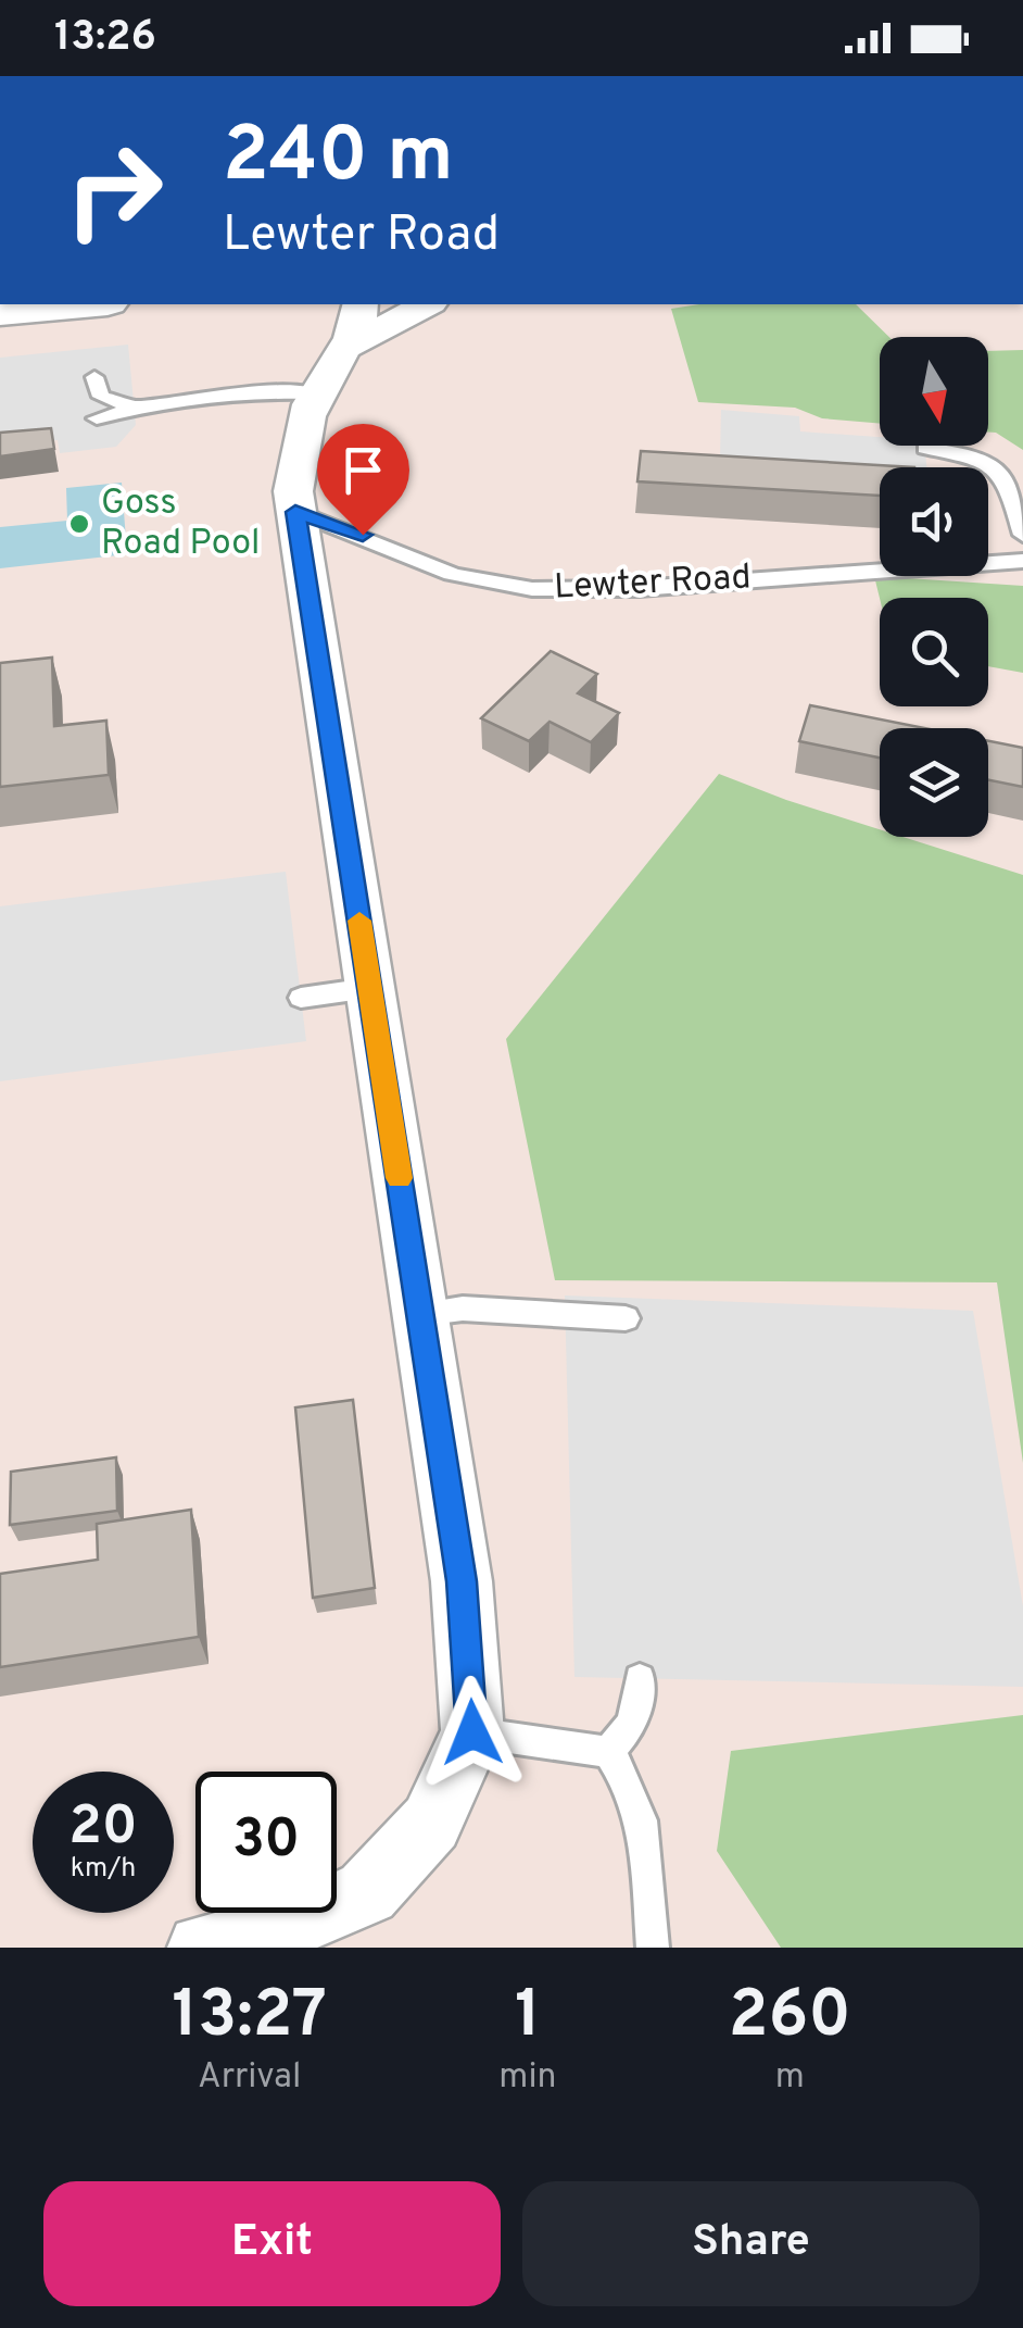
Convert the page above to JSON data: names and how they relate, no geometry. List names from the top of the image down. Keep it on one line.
{"streets":{"lane":["Lewter Road"]},"places":["Goss Road Pool"],"north":"bottom","page":{"status":"13:26","turn":["240 m","Lewter Road"],"speed":"20 km/h","limit":"30","eta":["13:27","Arrival","1","min","260","m"],"buttons":["Exit","Share"]}}
